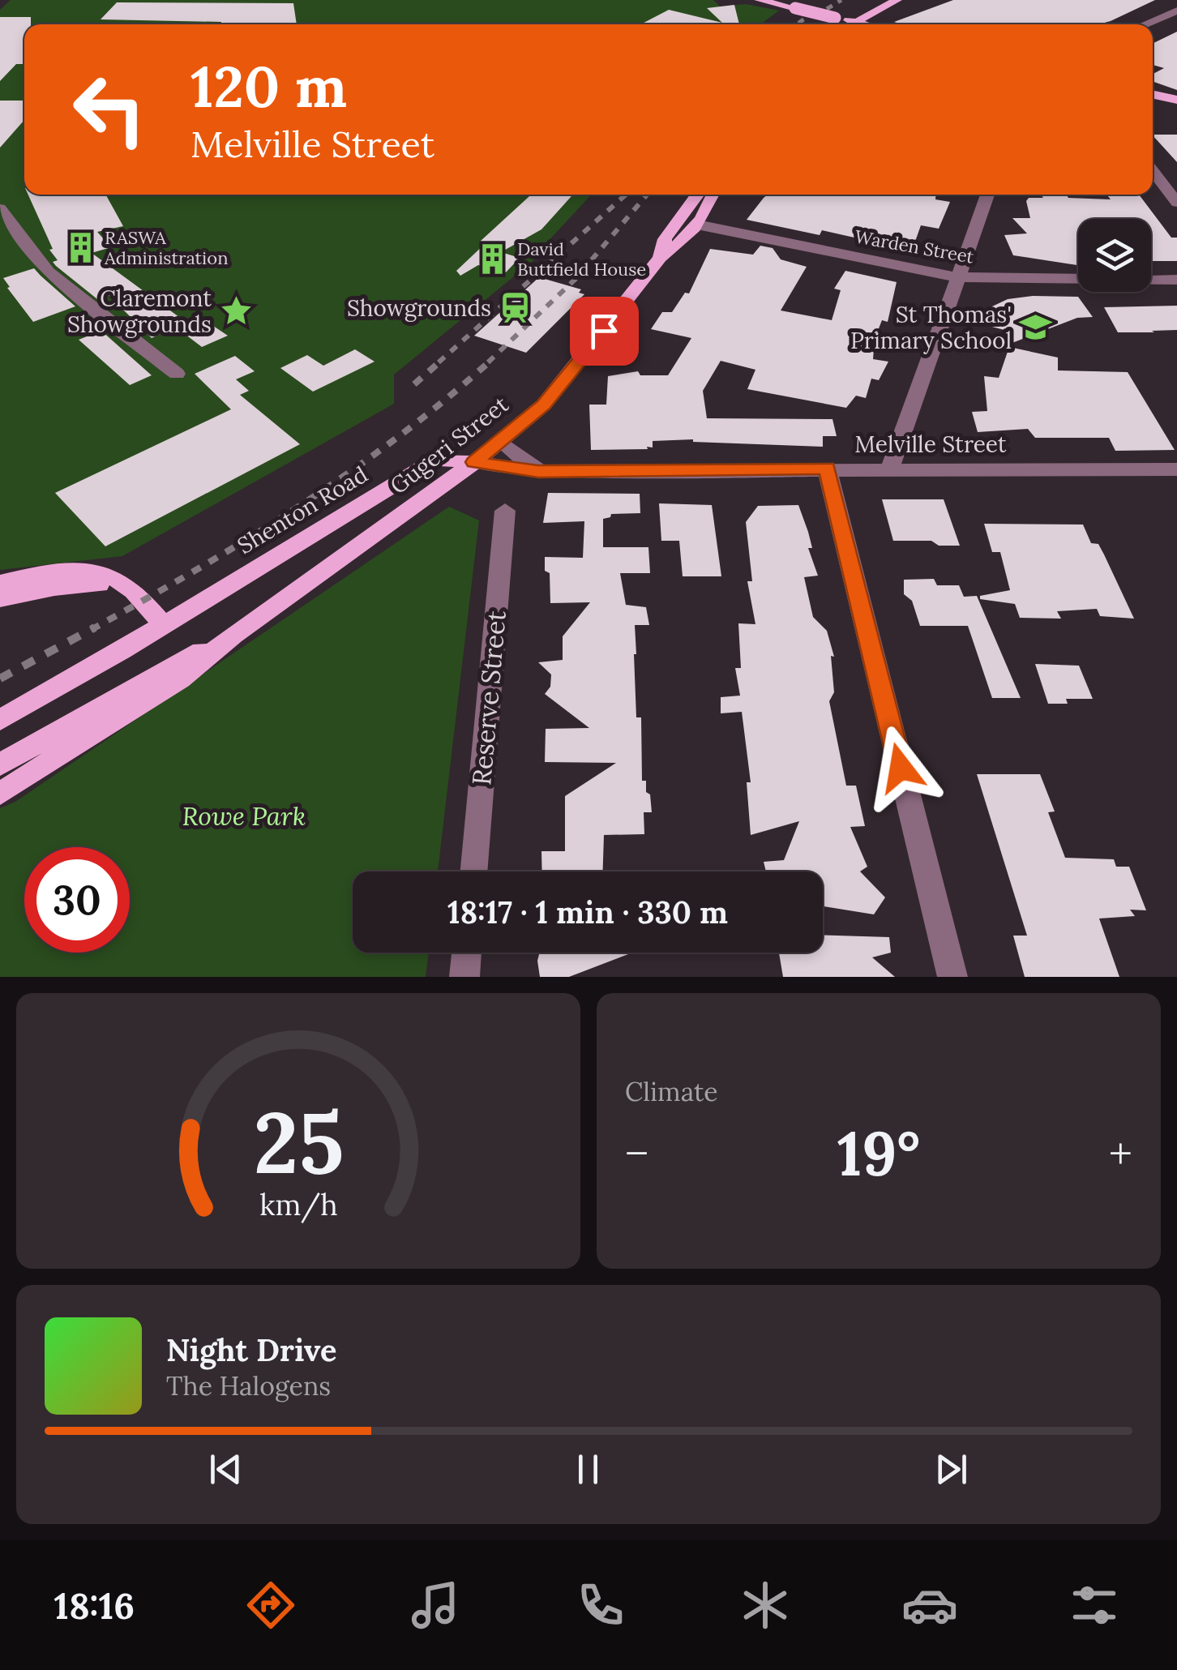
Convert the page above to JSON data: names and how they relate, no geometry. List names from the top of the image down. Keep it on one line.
{"streets":{"main road":["Gugeri Street","Shenton Road"],"street":["Warden Street","Melville Street","Reserve Street"]},"crossings":[["Warden Street","Gugeri Street"],["Melville Street","Gugeri Street"],["Melville Street","Shenton Road"],["Gugeri Street","Shenton Road"]],"parks":["Rowe Park"],"places":{"building":["RASWA Administration","David Buttfield House"],"station":["Showgrounds"],"place":["Claremont Showgrounds"],"school or university":["St Thomas' Primary School"]},"page":{"turn":["120 m","Melville Street"],"limit":"30","trip":"18:17 · 1 min · 330 m","tile":"Climate","heat":["−","19°","+"],"song":["Night Drive","The Halogens"],"tabs":"18:16","gauge":["25","km/h"]}}
